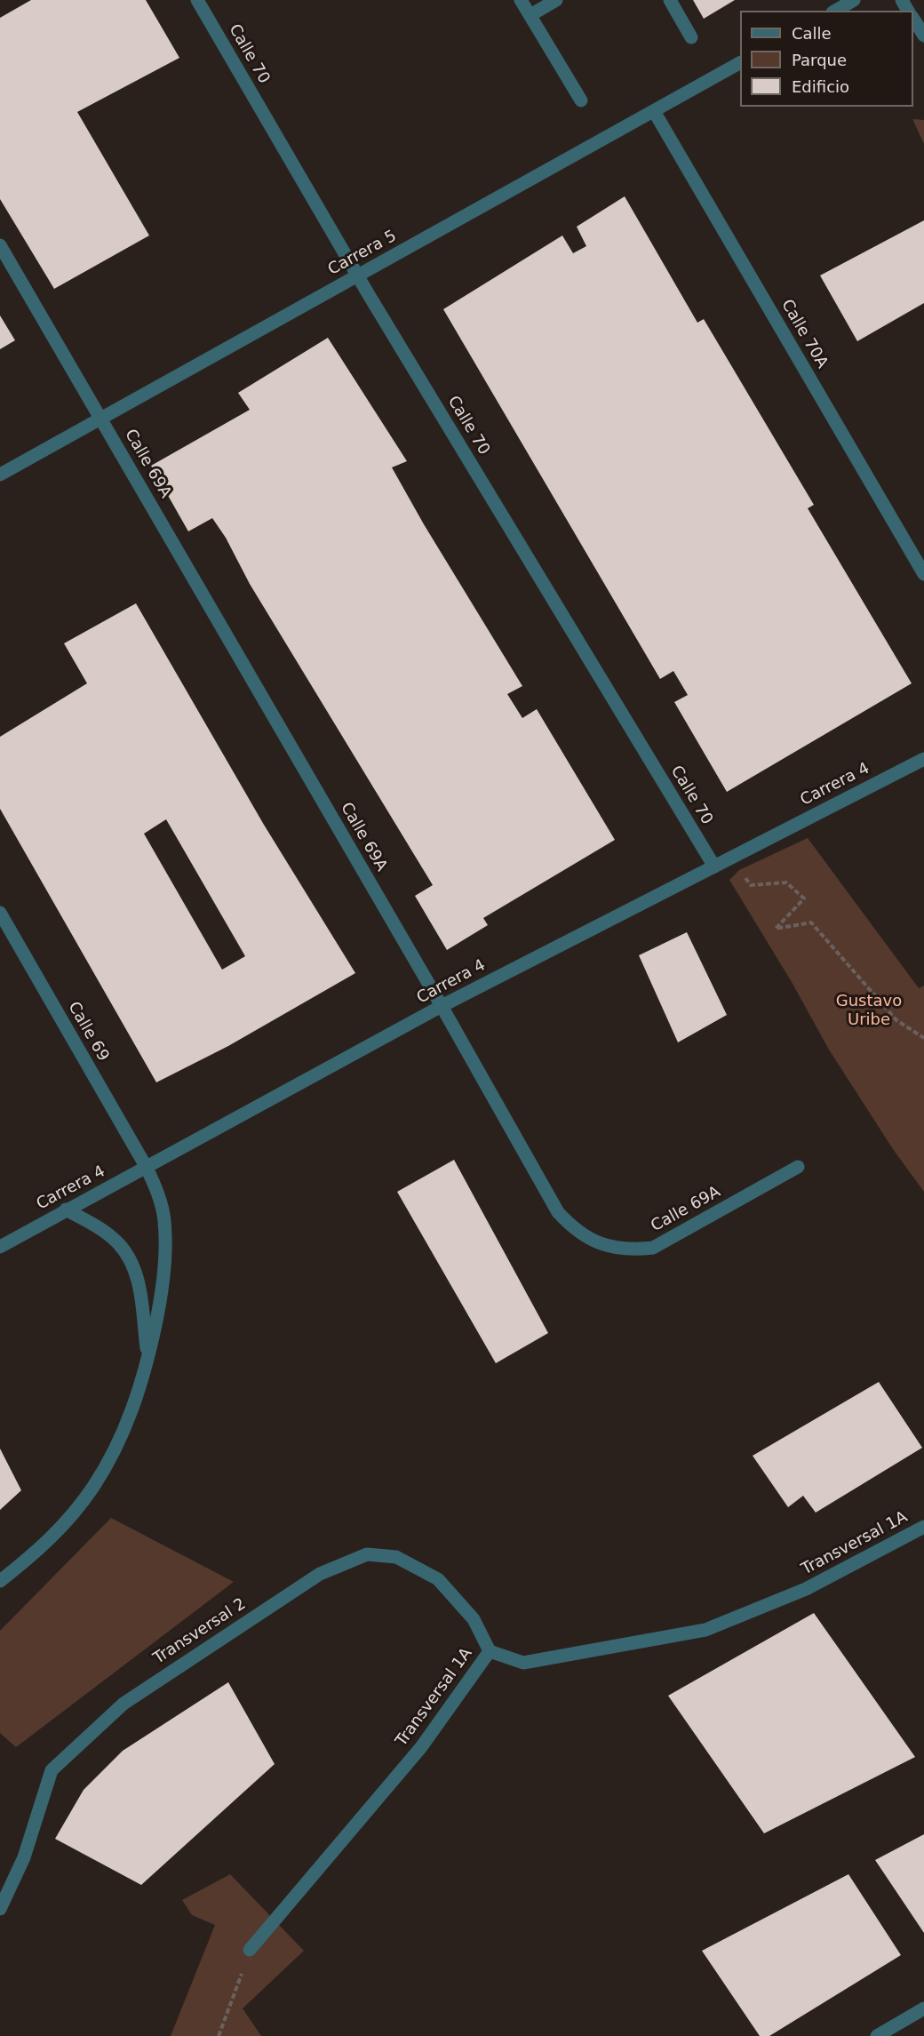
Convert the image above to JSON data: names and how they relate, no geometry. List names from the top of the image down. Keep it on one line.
{"streets":{"street":["Calle 70","Carrera 5","Calle 70A","Calle 69A","Carrera 4","Calle 69","Transversal 1A","Transversal 2"]},"crossings":[["Calle 70","Carrera 5"],["Calle 70","Carrera 4"],["Carrera 5","Calle 70A"],["Carrera 5","Calle 69A"],["Calle 69A","Carrera 4"],["Carrera 4","Calle 69"],["Transversal 1A","Transversal 2"]],"parks":["Gustavo Uribe"],"legend":["Calle","Parque","Edificio"]}
